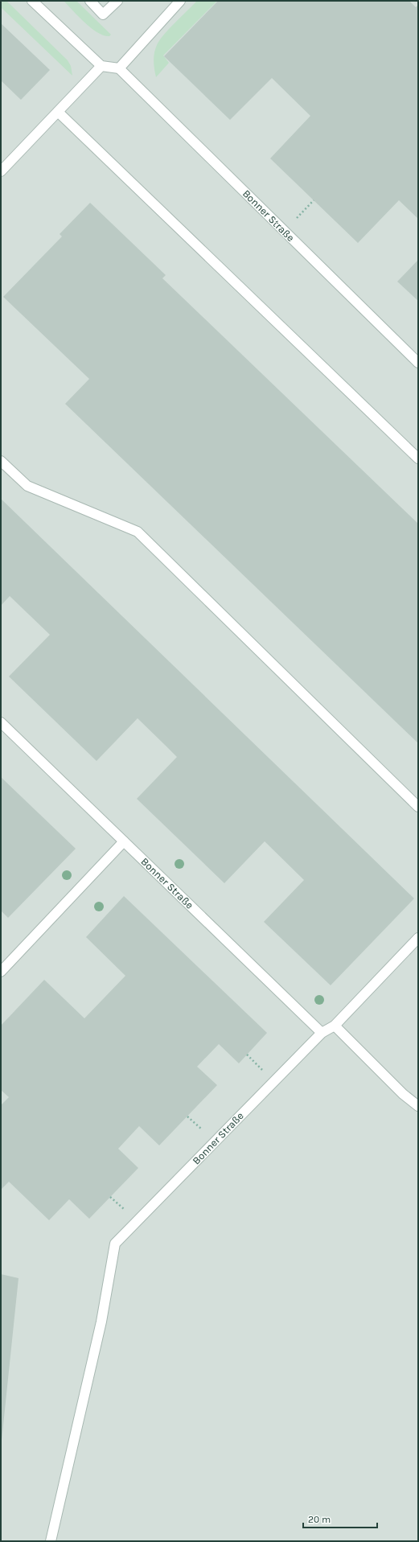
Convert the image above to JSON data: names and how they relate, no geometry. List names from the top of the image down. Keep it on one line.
{"streets":{"lane":["Bonner Straße"]},"scale_bar":"20 m"}
